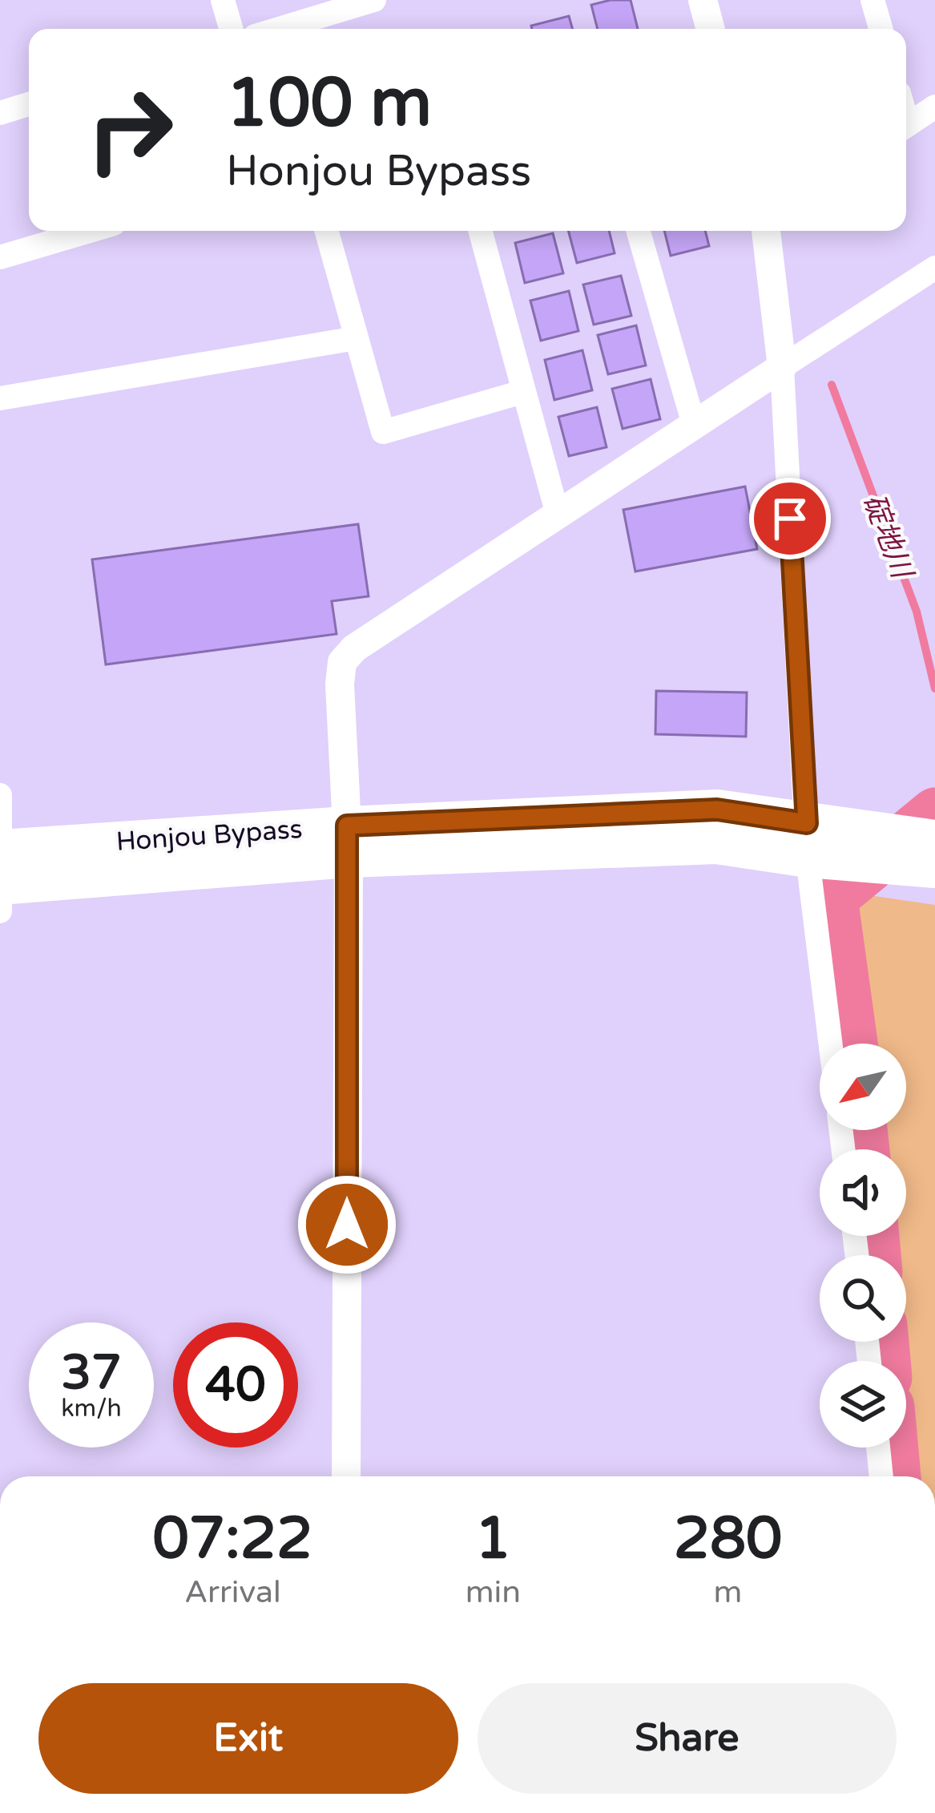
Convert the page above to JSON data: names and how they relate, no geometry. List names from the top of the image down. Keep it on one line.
{"streets":{"highway":["Honjou Bypass"]},"water":["碇地川"],"north":"bottom left","page":{"turn":["100 m","Honjou Bypass"],"speed":"37 km/h","limit":"40","eta":["07:22","Arrival","1","min","280","m"],"buttons":["Exit","Share"]}}
